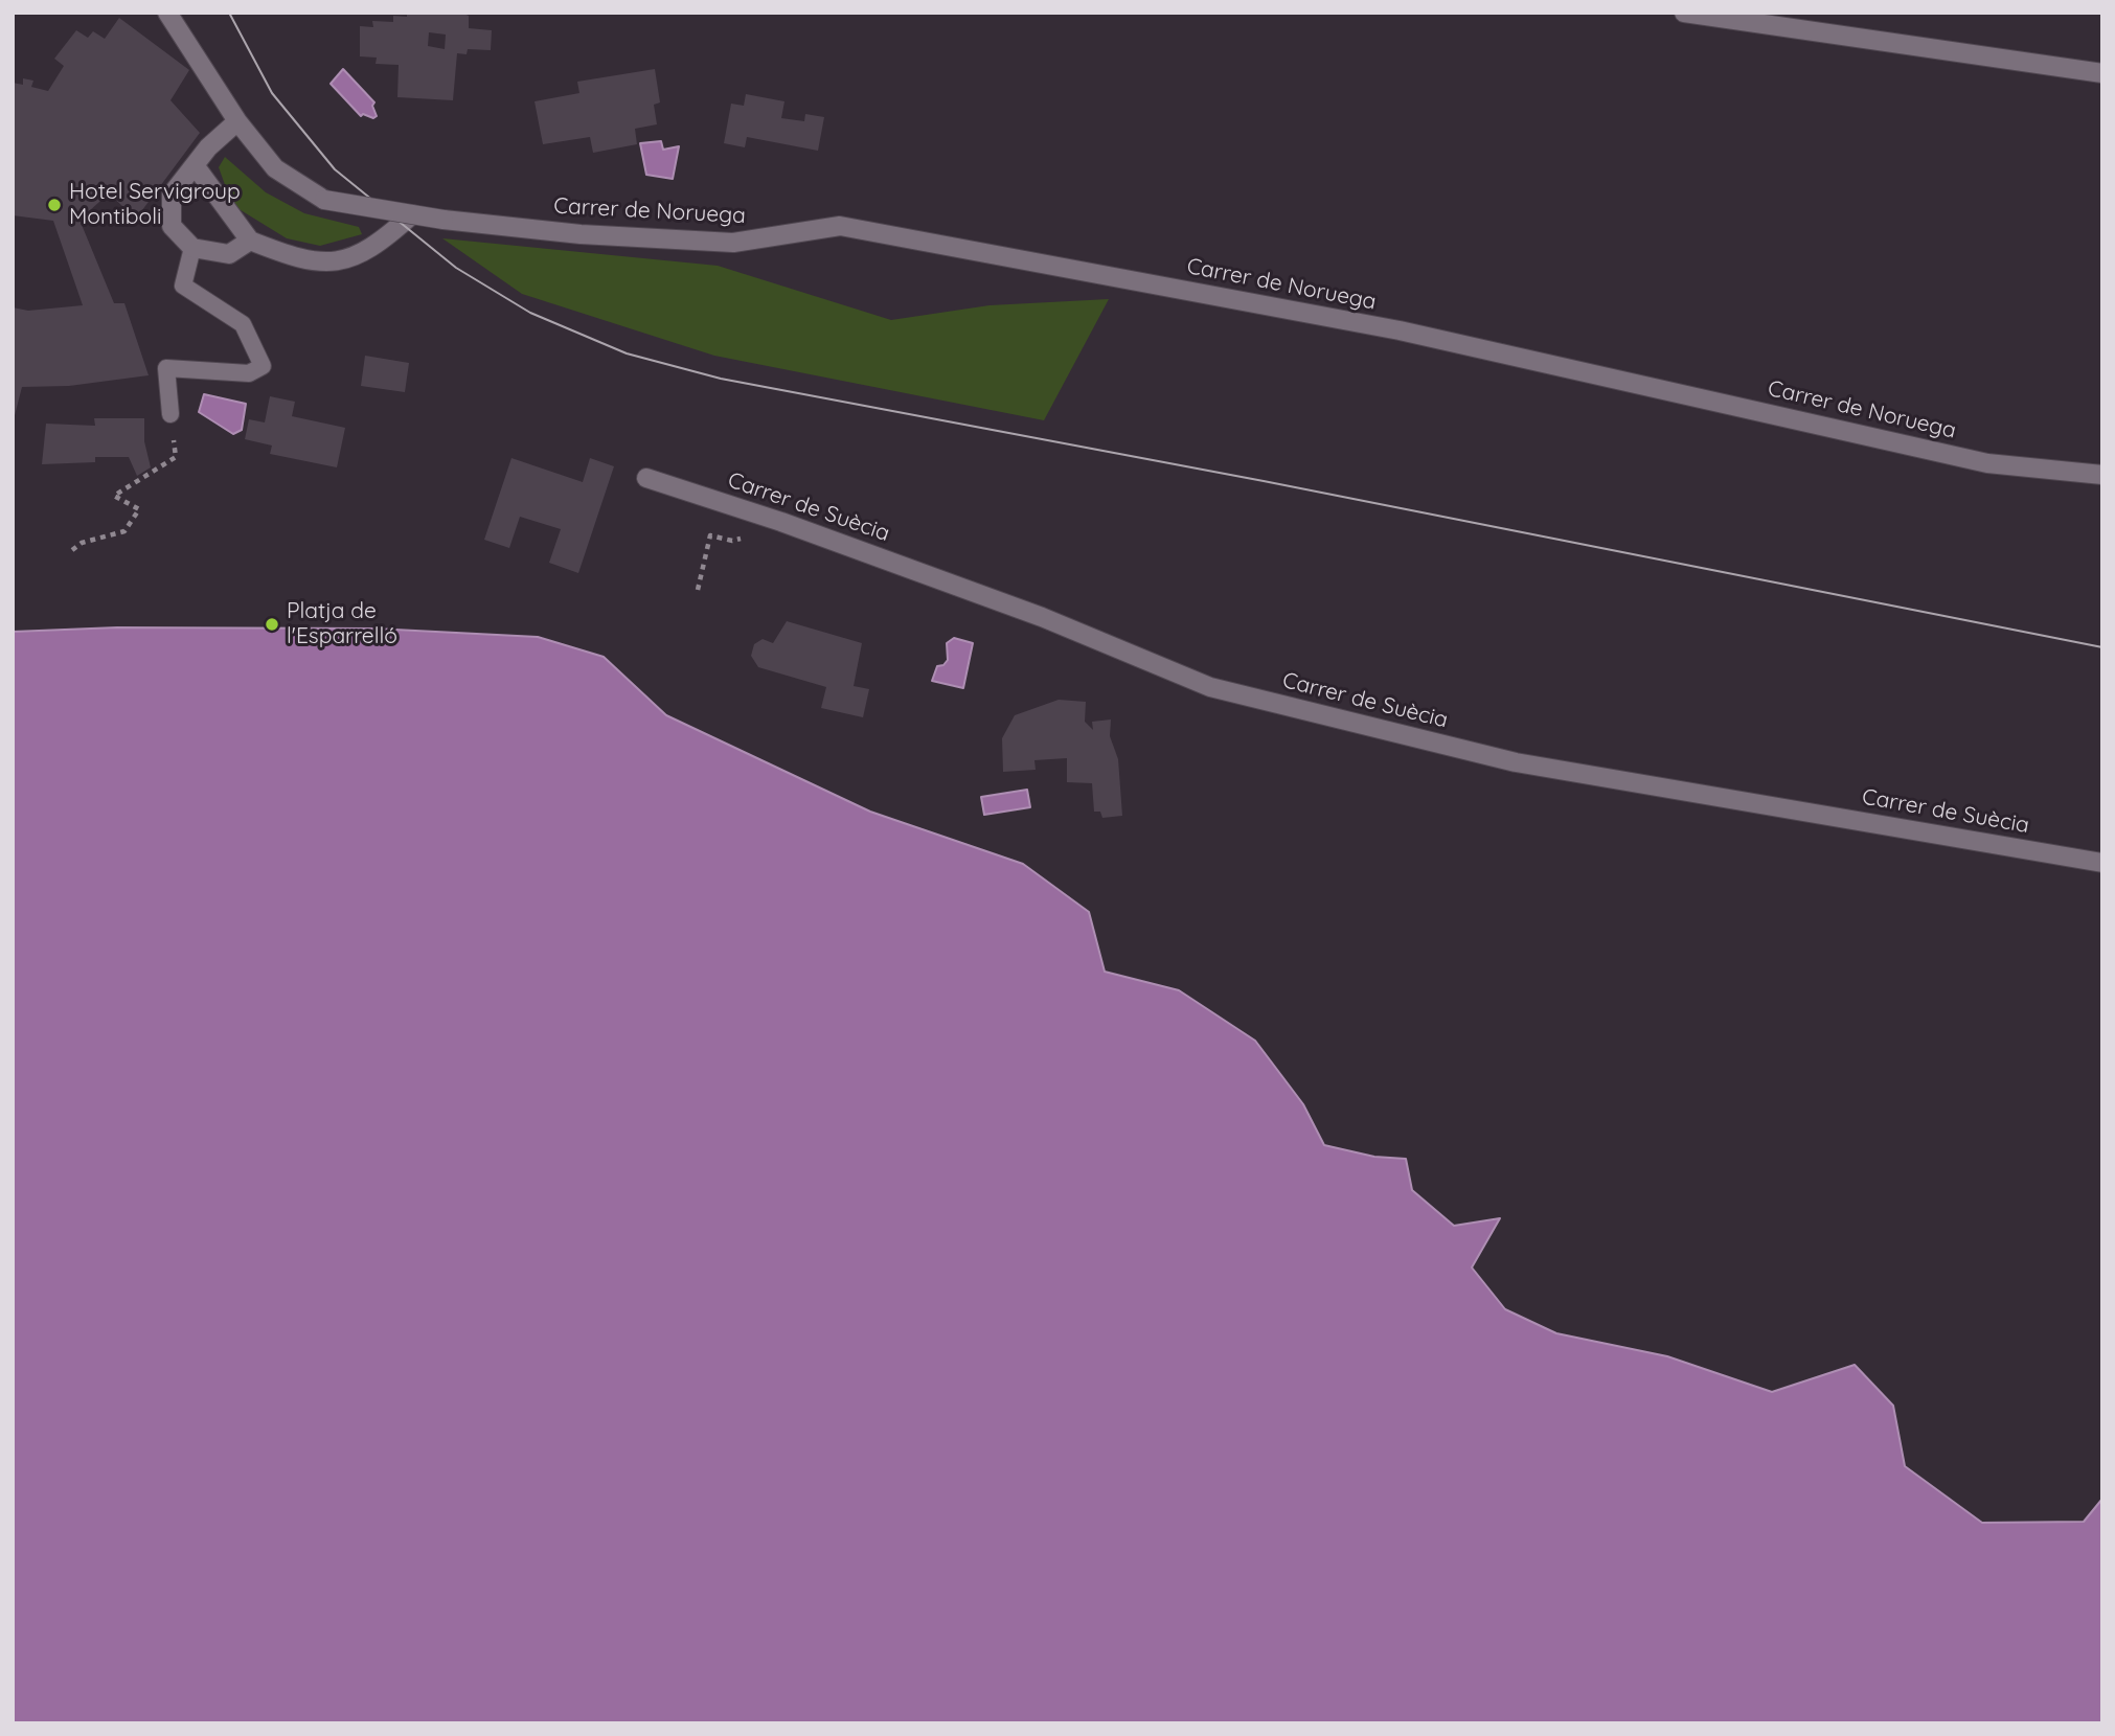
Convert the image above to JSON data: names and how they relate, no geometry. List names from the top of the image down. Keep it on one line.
{"streets":{"street":["Carrer de Noruega","Carrer de Suècia"]},"places":["Hotel Servigroup Montiboli","Platja de l'Esparrelló"]}
